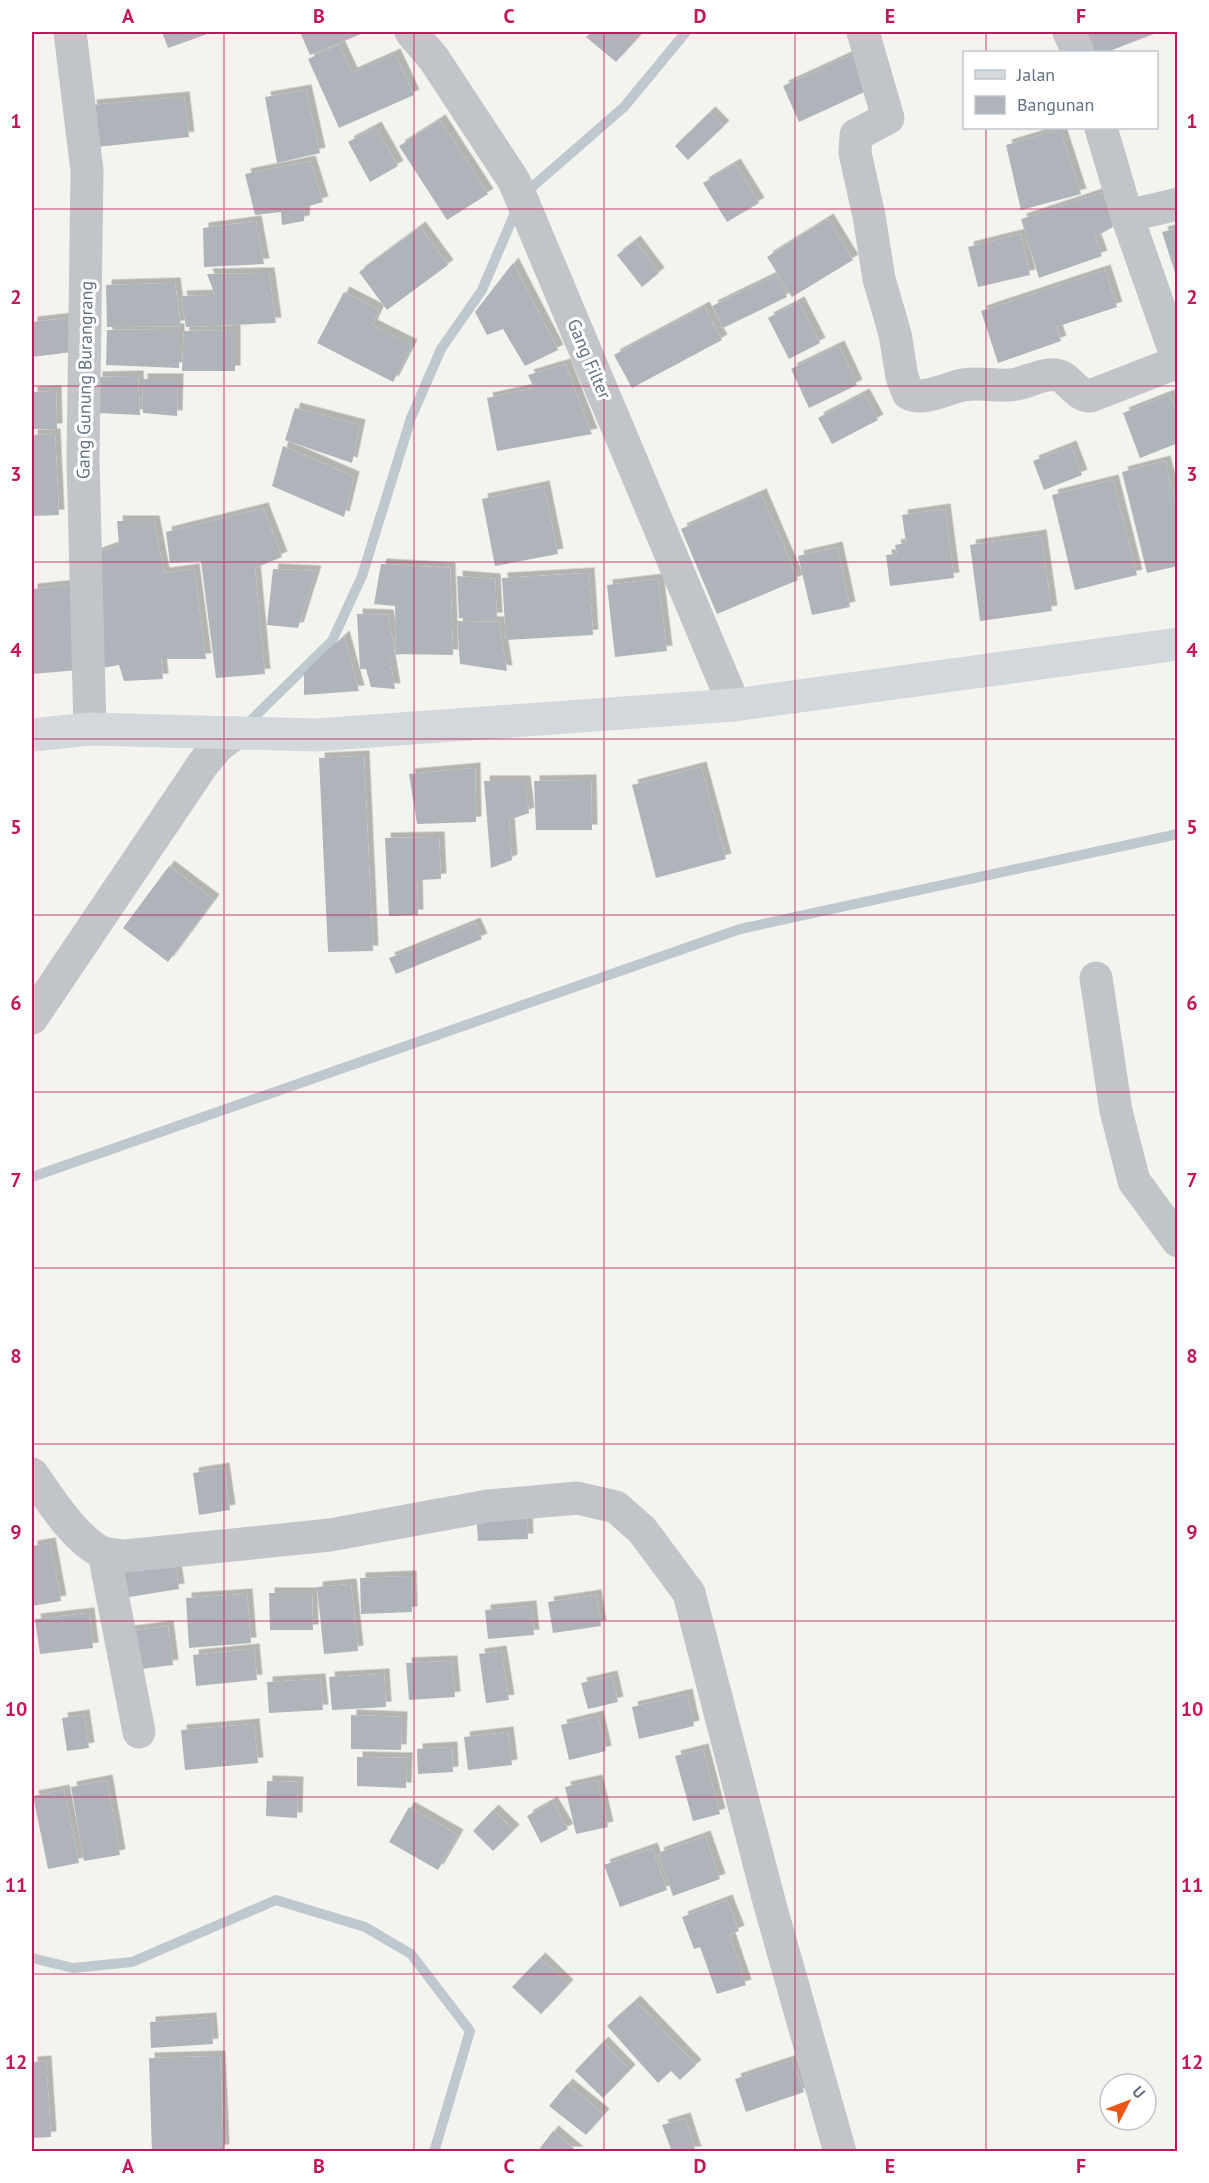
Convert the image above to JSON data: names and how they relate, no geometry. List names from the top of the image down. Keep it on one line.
{"streets":{"street":["Gang Filter","Gang Gunung Burangrang"]},"legend":["Jalan","Bangunan"],"north":"top right","grid":{"columns":["A","B","C","D","E","F"],"rows":["1","2","3","4","5","6","7","8","9","10","11","12"]}}
